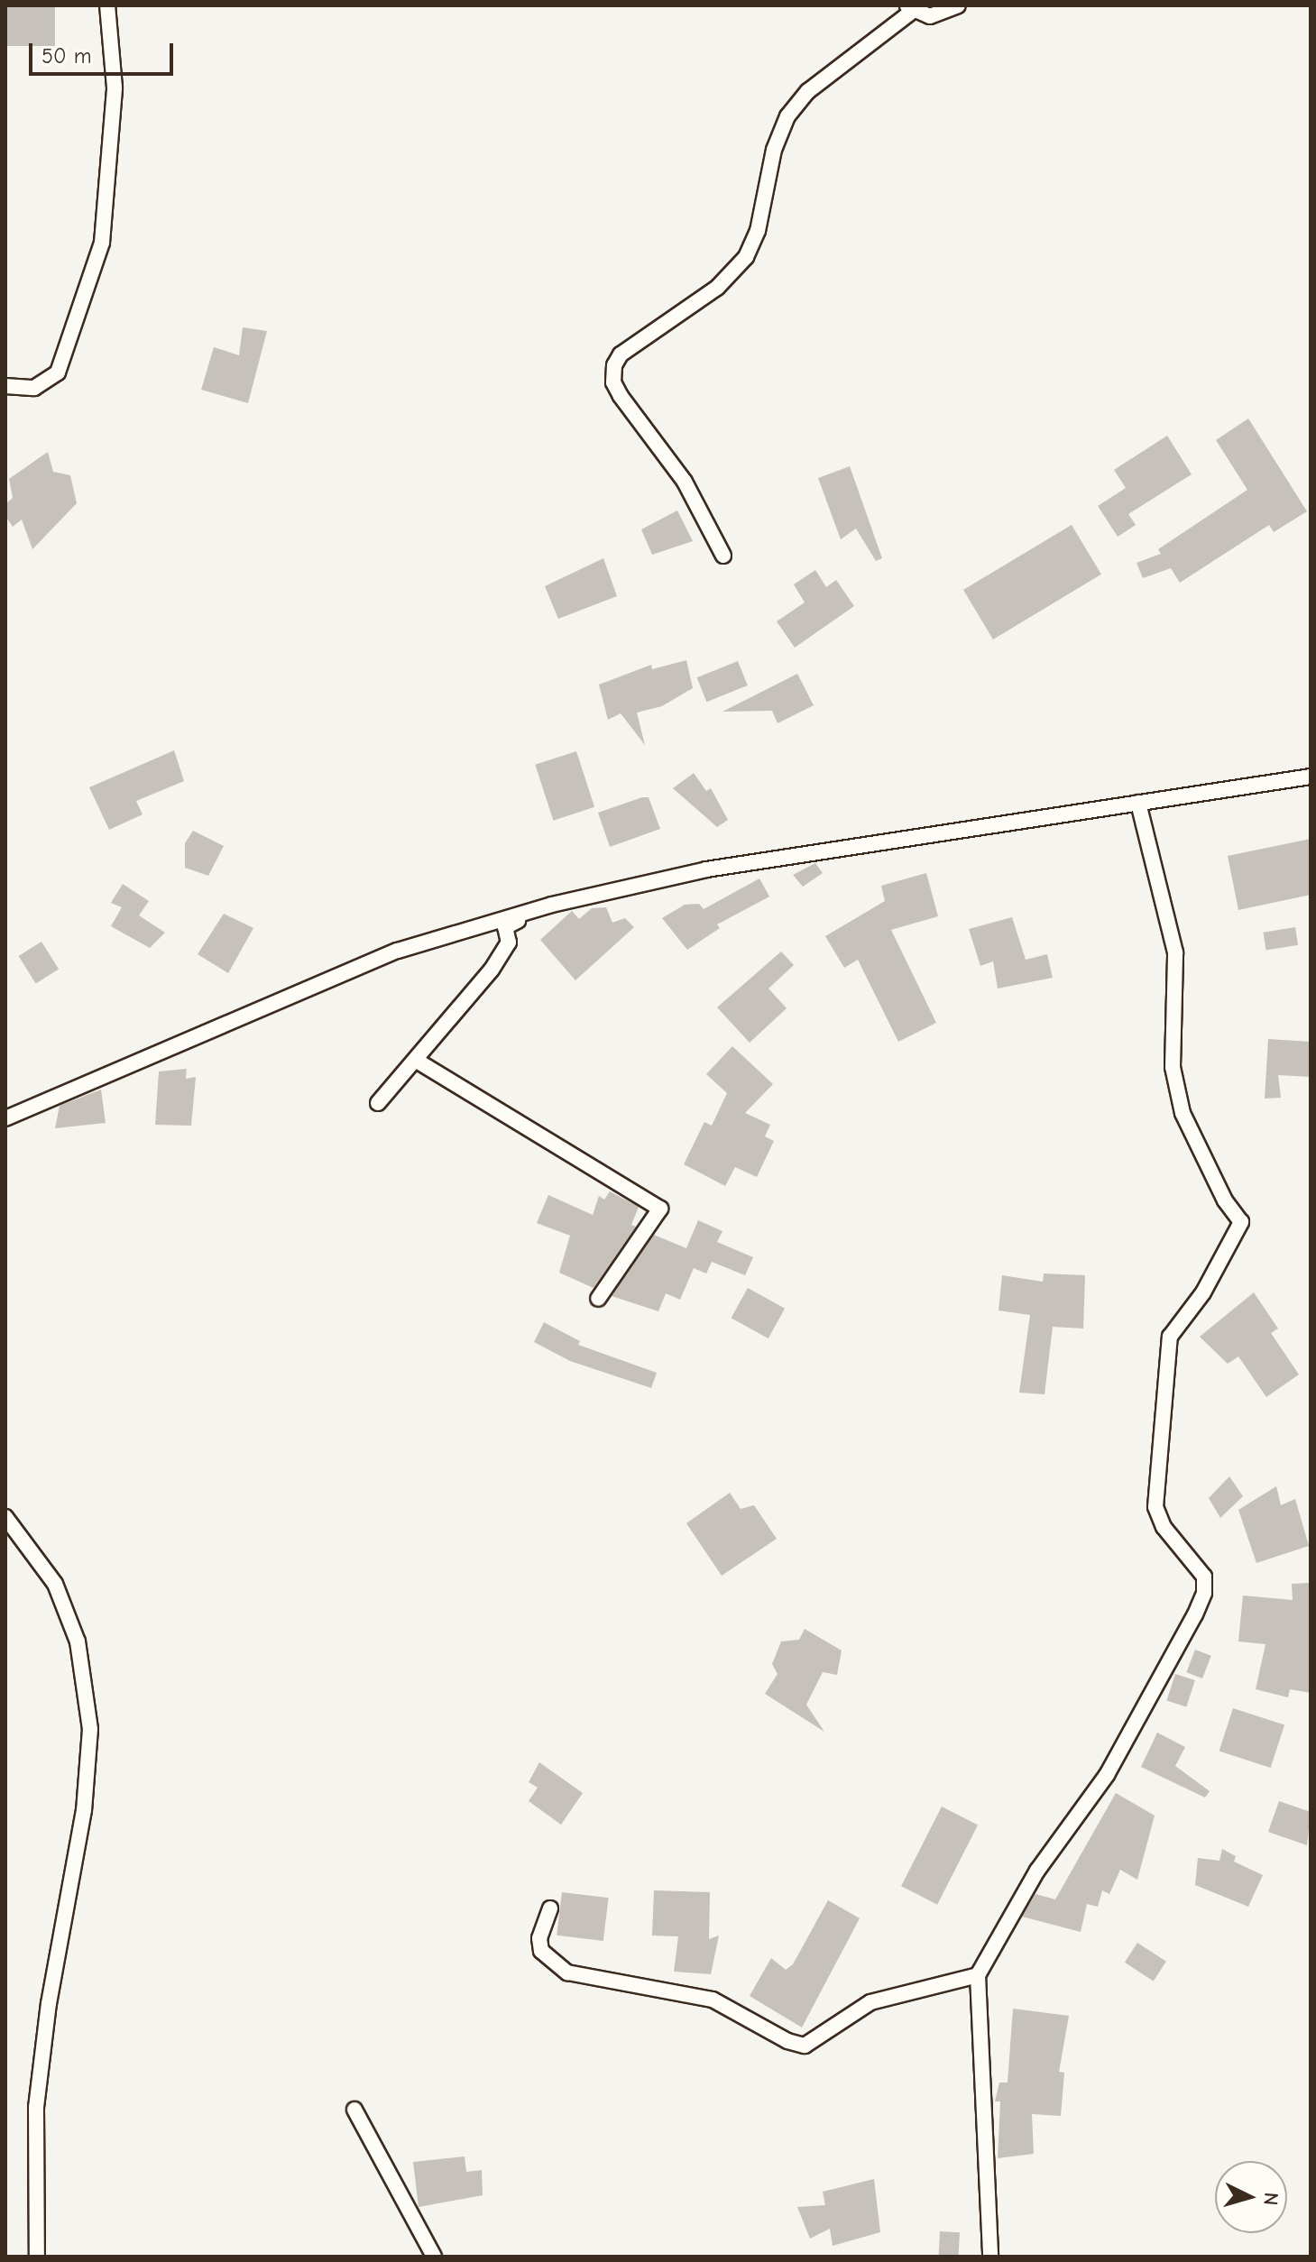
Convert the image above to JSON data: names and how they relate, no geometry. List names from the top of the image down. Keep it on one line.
{"scale_bar":"50 m","north":"right"}
